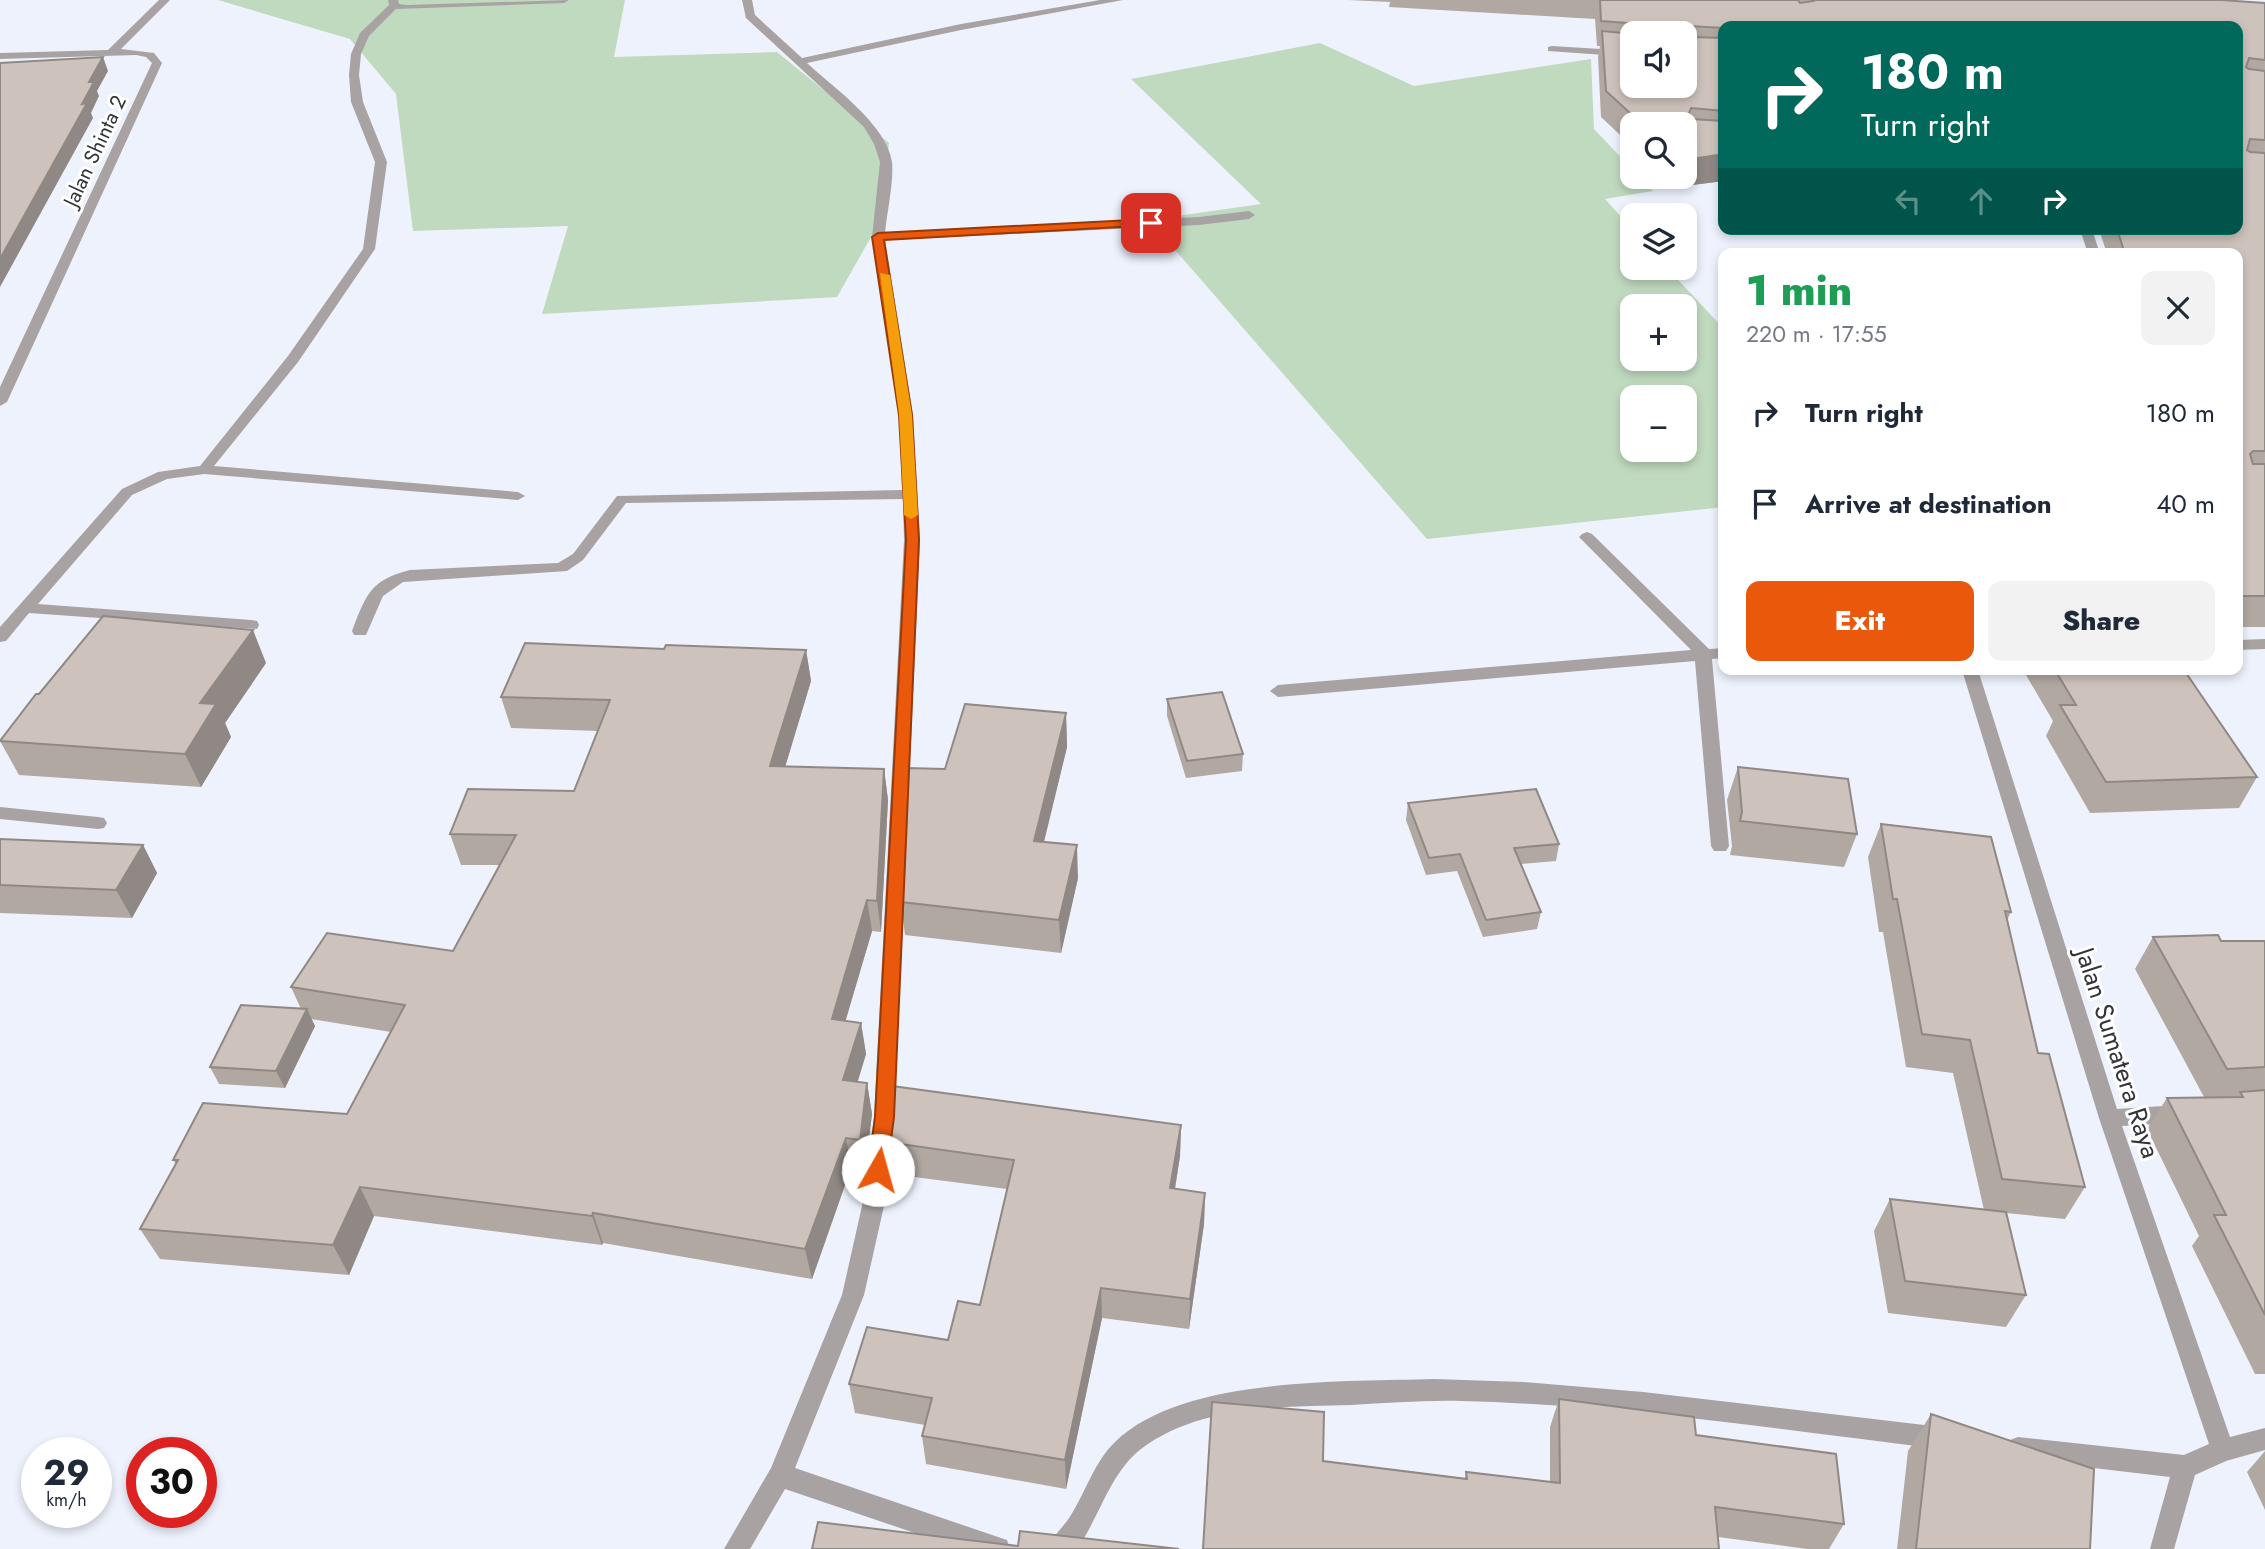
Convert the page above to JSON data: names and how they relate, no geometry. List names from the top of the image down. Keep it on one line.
{"streets":{"street":["Jalan Shinta 2","Jalan Sumatera Raya"]},"page":{"map_buttons":["+","−"],"turn":["180 m","Turn right"],"heading":["1 min","220 m · 17:55"],"list":[{"name":"Turn right","value":"180 m"},{"name":"Arrive at destination","value":"40 m"}],"buttons":["Exit","Share"],"speed":"29 km/h","limit":"30"}}
